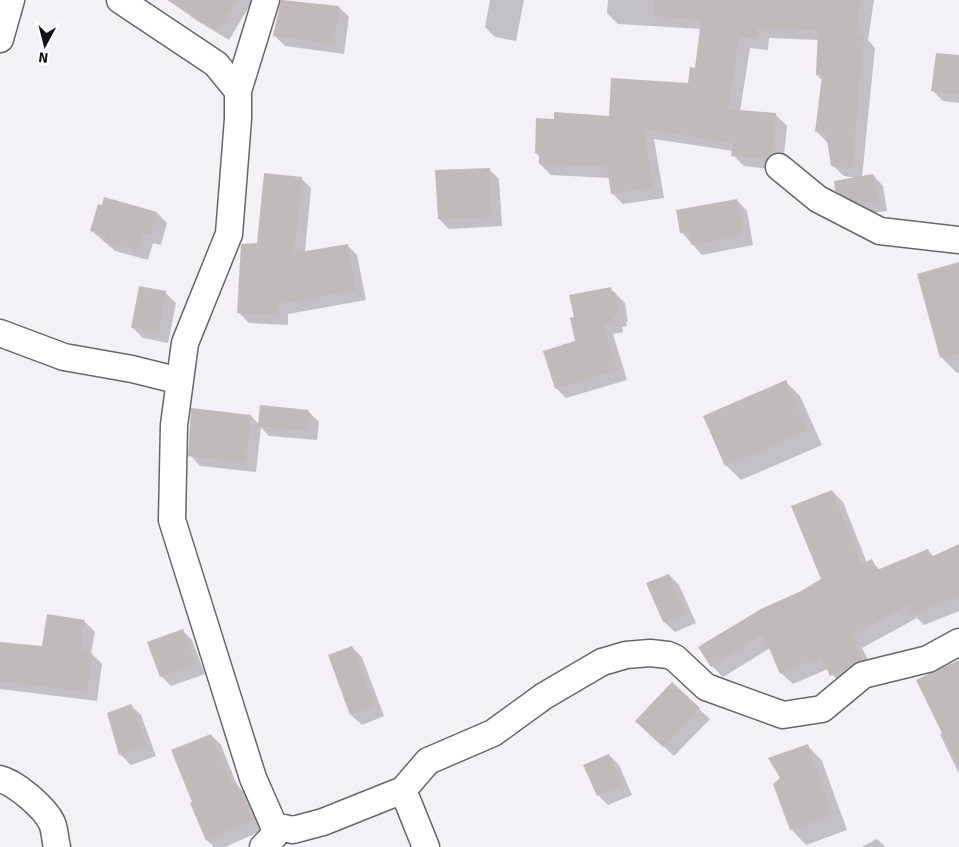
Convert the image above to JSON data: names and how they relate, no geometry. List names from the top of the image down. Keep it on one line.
{"north":"bottom"}
